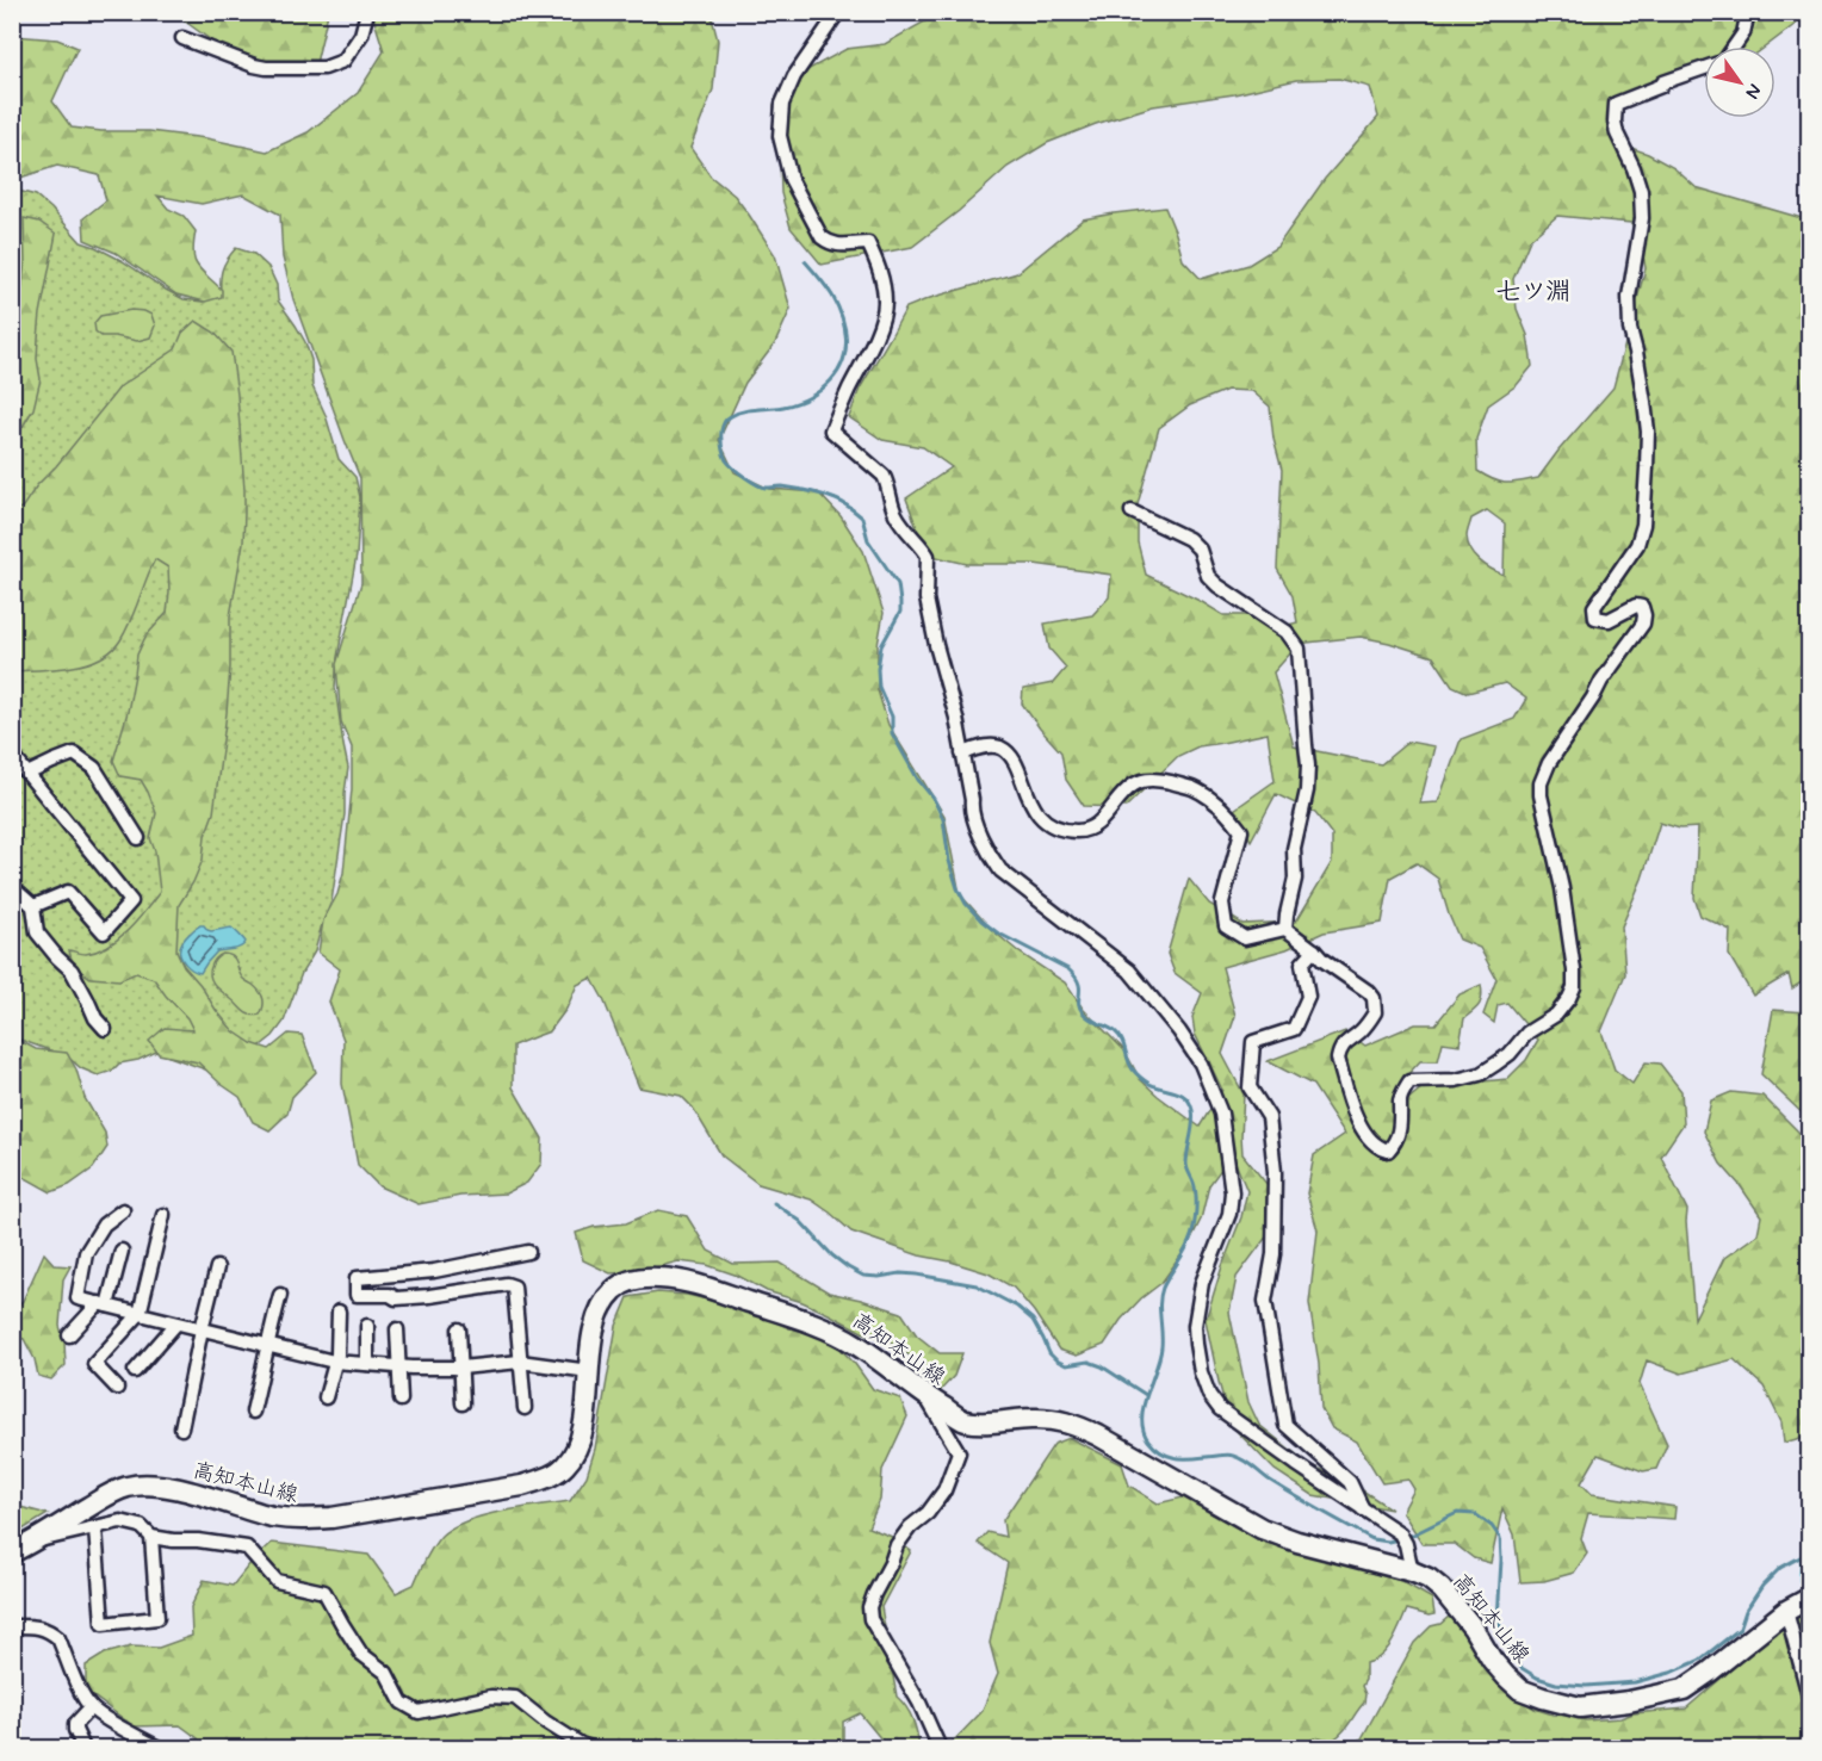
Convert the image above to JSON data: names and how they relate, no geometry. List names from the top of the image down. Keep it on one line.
{"streets":{"main road":["高知本山線"]},"districts":["七ツ淵"],"north":"bottom right"}
